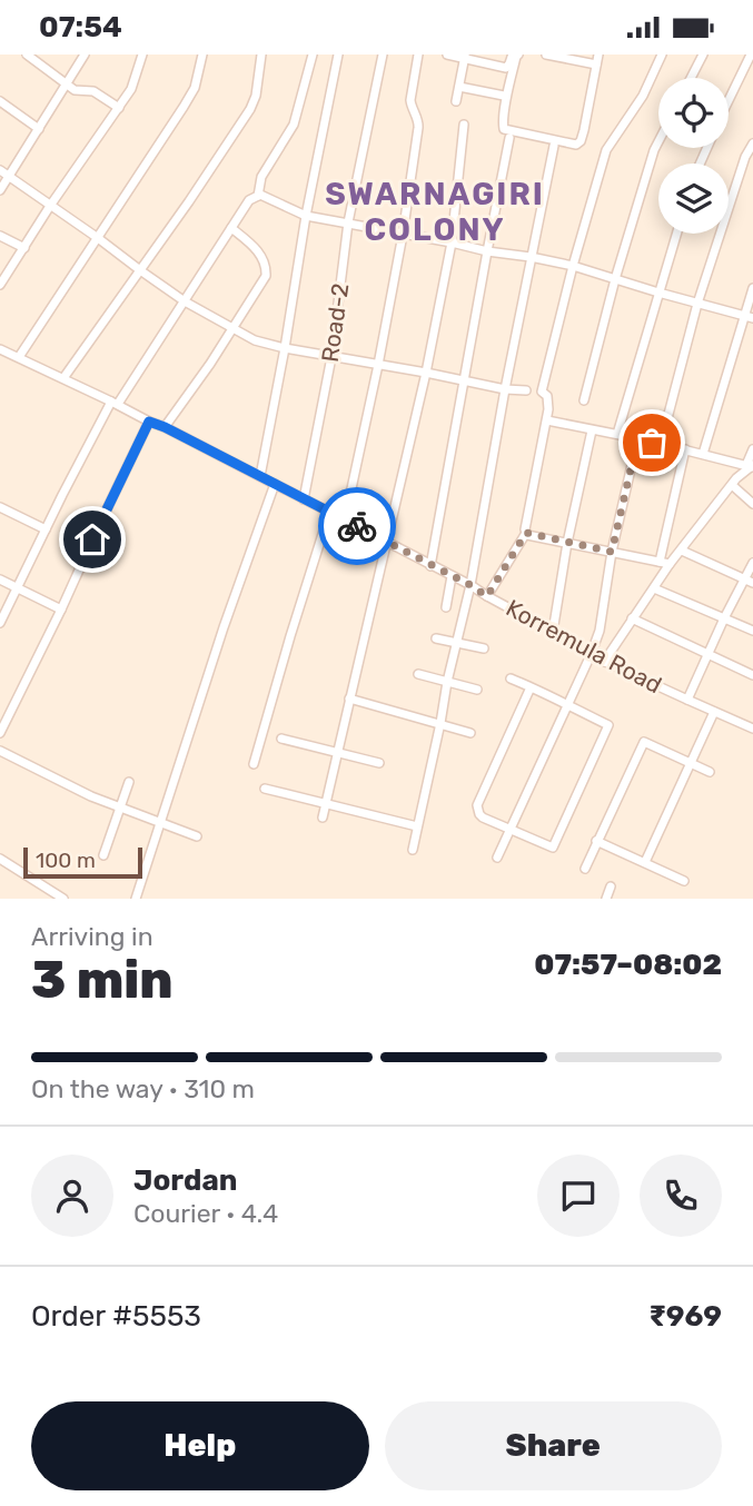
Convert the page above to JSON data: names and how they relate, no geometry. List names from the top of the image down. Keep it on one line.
{"streets":{"street":["Road-2","Korremula Road"]},"crossings":[["Road-2","Korremula Road"]],"districts":["SWARNAGIRI COLONY"],"scale_bar":"100 m","page":{"status":"07:54","scale":"100 m","heading":["3 min","Arriving in","07:57–08:02"],"panel":["Jordan","Courier · 4.4","Order #5553","₹969"],"bar":"On the way · 310 m","buttons":["Help","Share"]}}
